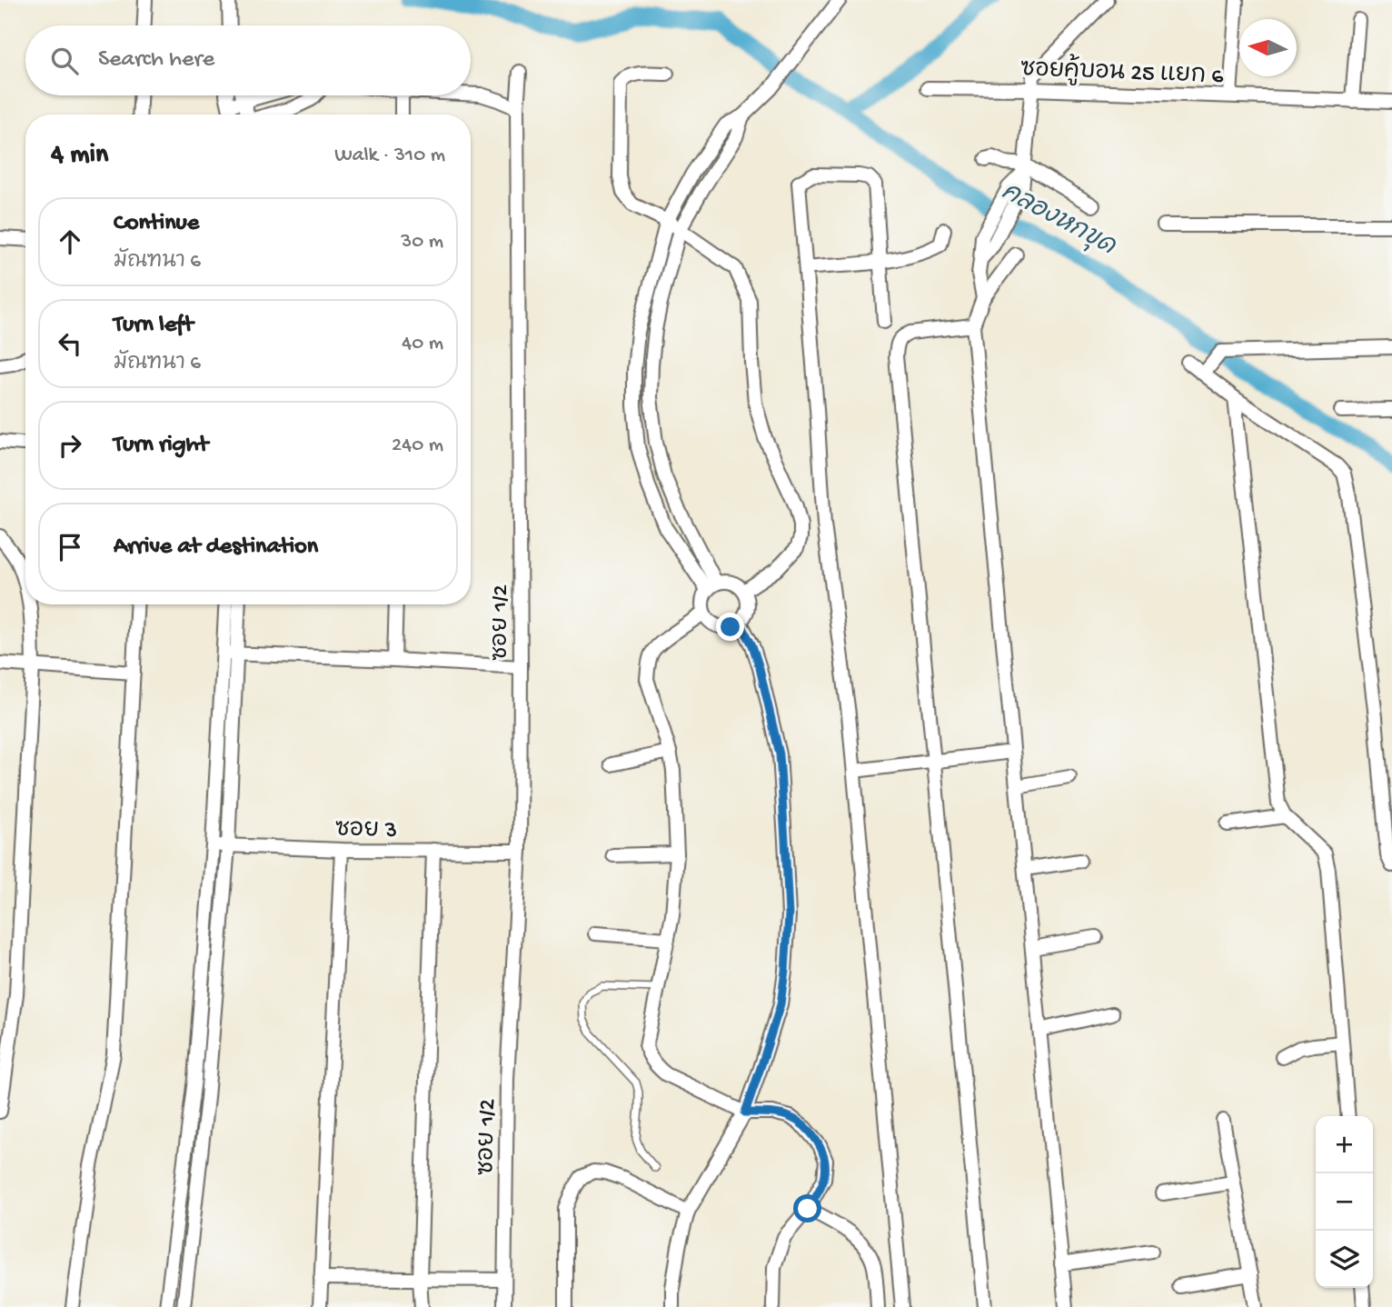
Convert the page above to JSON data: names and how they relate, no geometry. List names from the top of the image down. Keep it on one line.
{"streets":{"street":["ซอยคู้บอน 25 แยก 6","ซอย 1/2","ซอย 3"]},"crossings":[["ซอย 1/2","ซอย 3"]],"water":["คลองหกขุด"],"north":"left","page":{"search":"Search here","heading":["4 min","Walk · 310 m"],"list":[["Continue","มัณฑนา 6","30 m"],["Turn left","มัณฑนา 6","40 m"],["Turn right","240 m"],"Arrive at destination"],"map_buttons":["+","−"]}}
